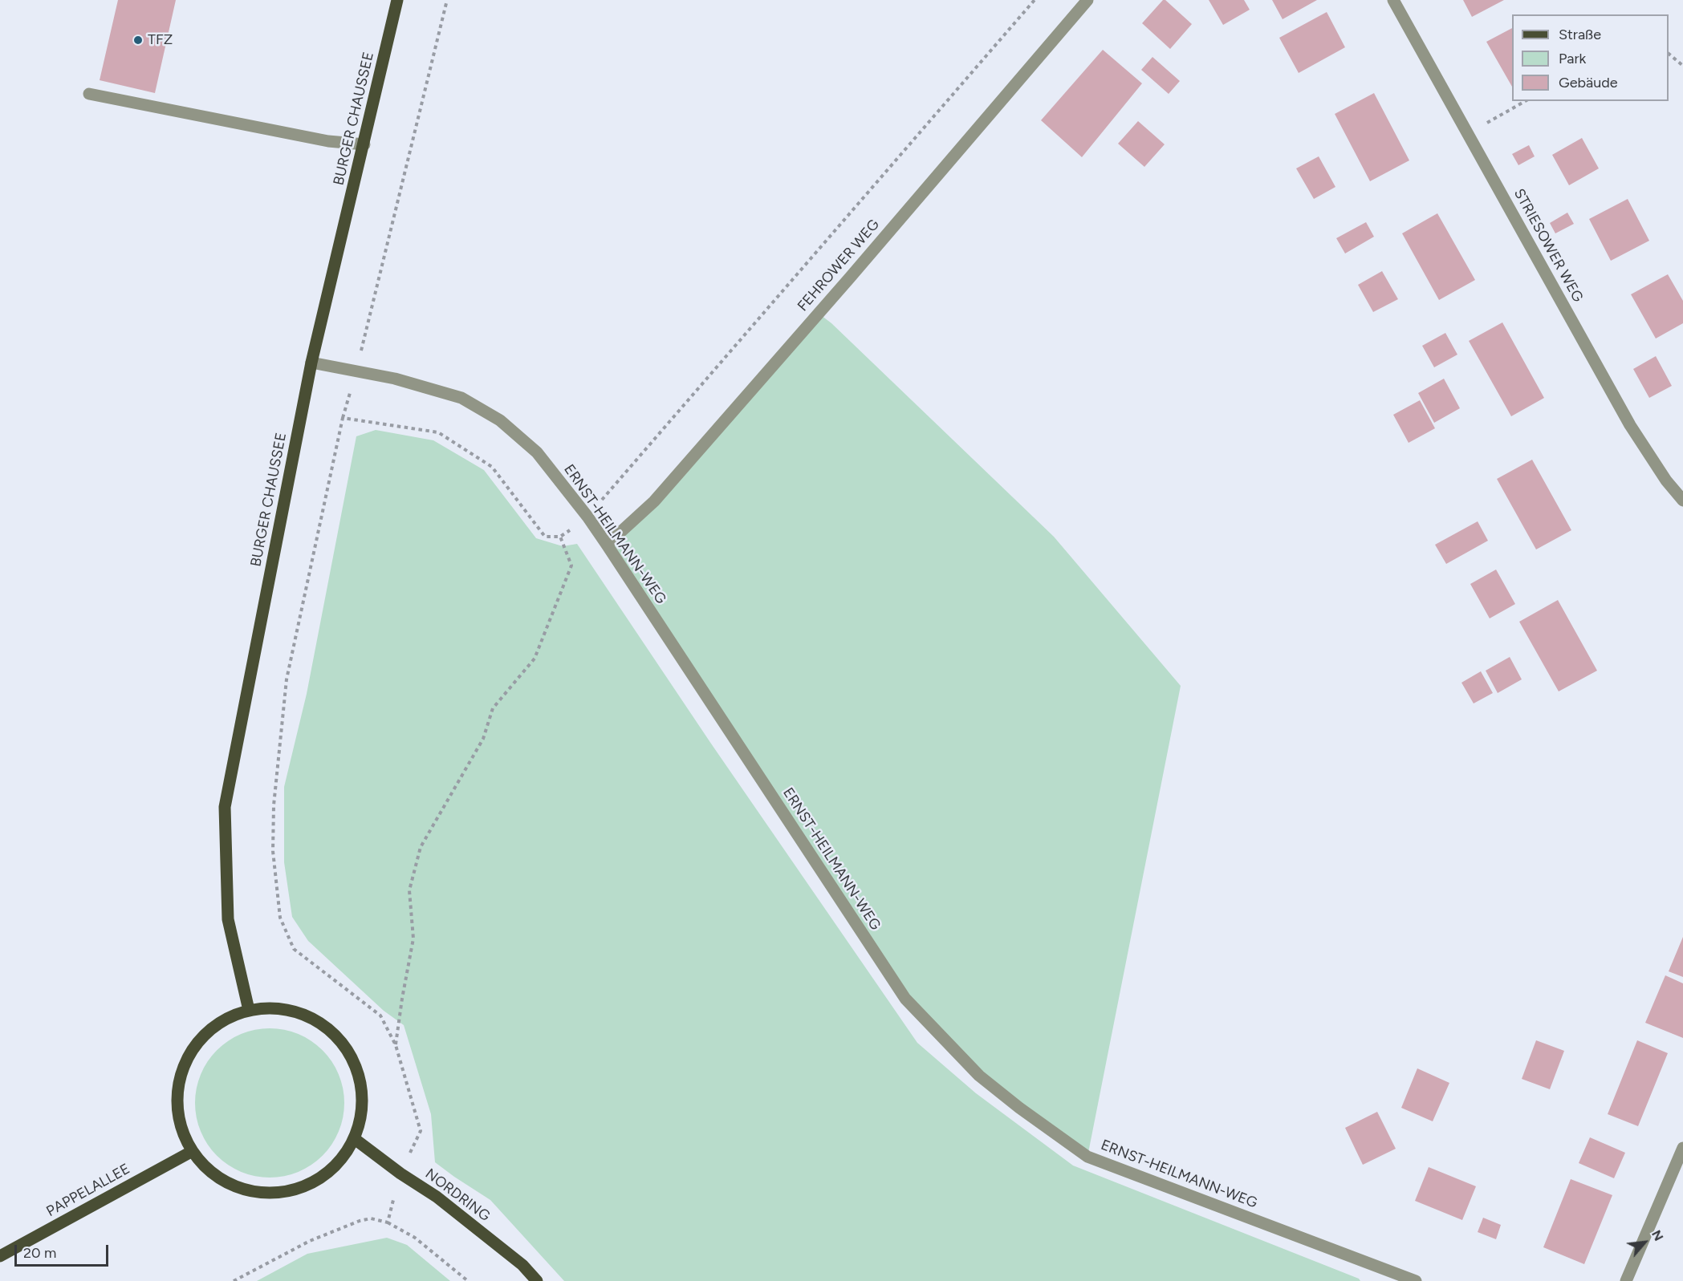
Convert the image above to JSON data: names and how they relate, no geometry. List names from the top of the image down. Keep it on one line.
{"streets":{"main road":["BURGER CHAUSSEE","PAPPELALLEE","NORDRING"],"street":["STRIESOWER WEG","FEHROWER WEG","ERNST-HEILMANN-WEG"]},"crossings":[["BURGER CHAUSSEE","ERNST-HEILMANN-WEG"],["FEHROWER WEG","ERNST-HEILMANN-WEG"]],"places":["TFZ"],"legend":["Straße","Park","Gebäude"],"scale_bar":"20 m","north":"top right"}
